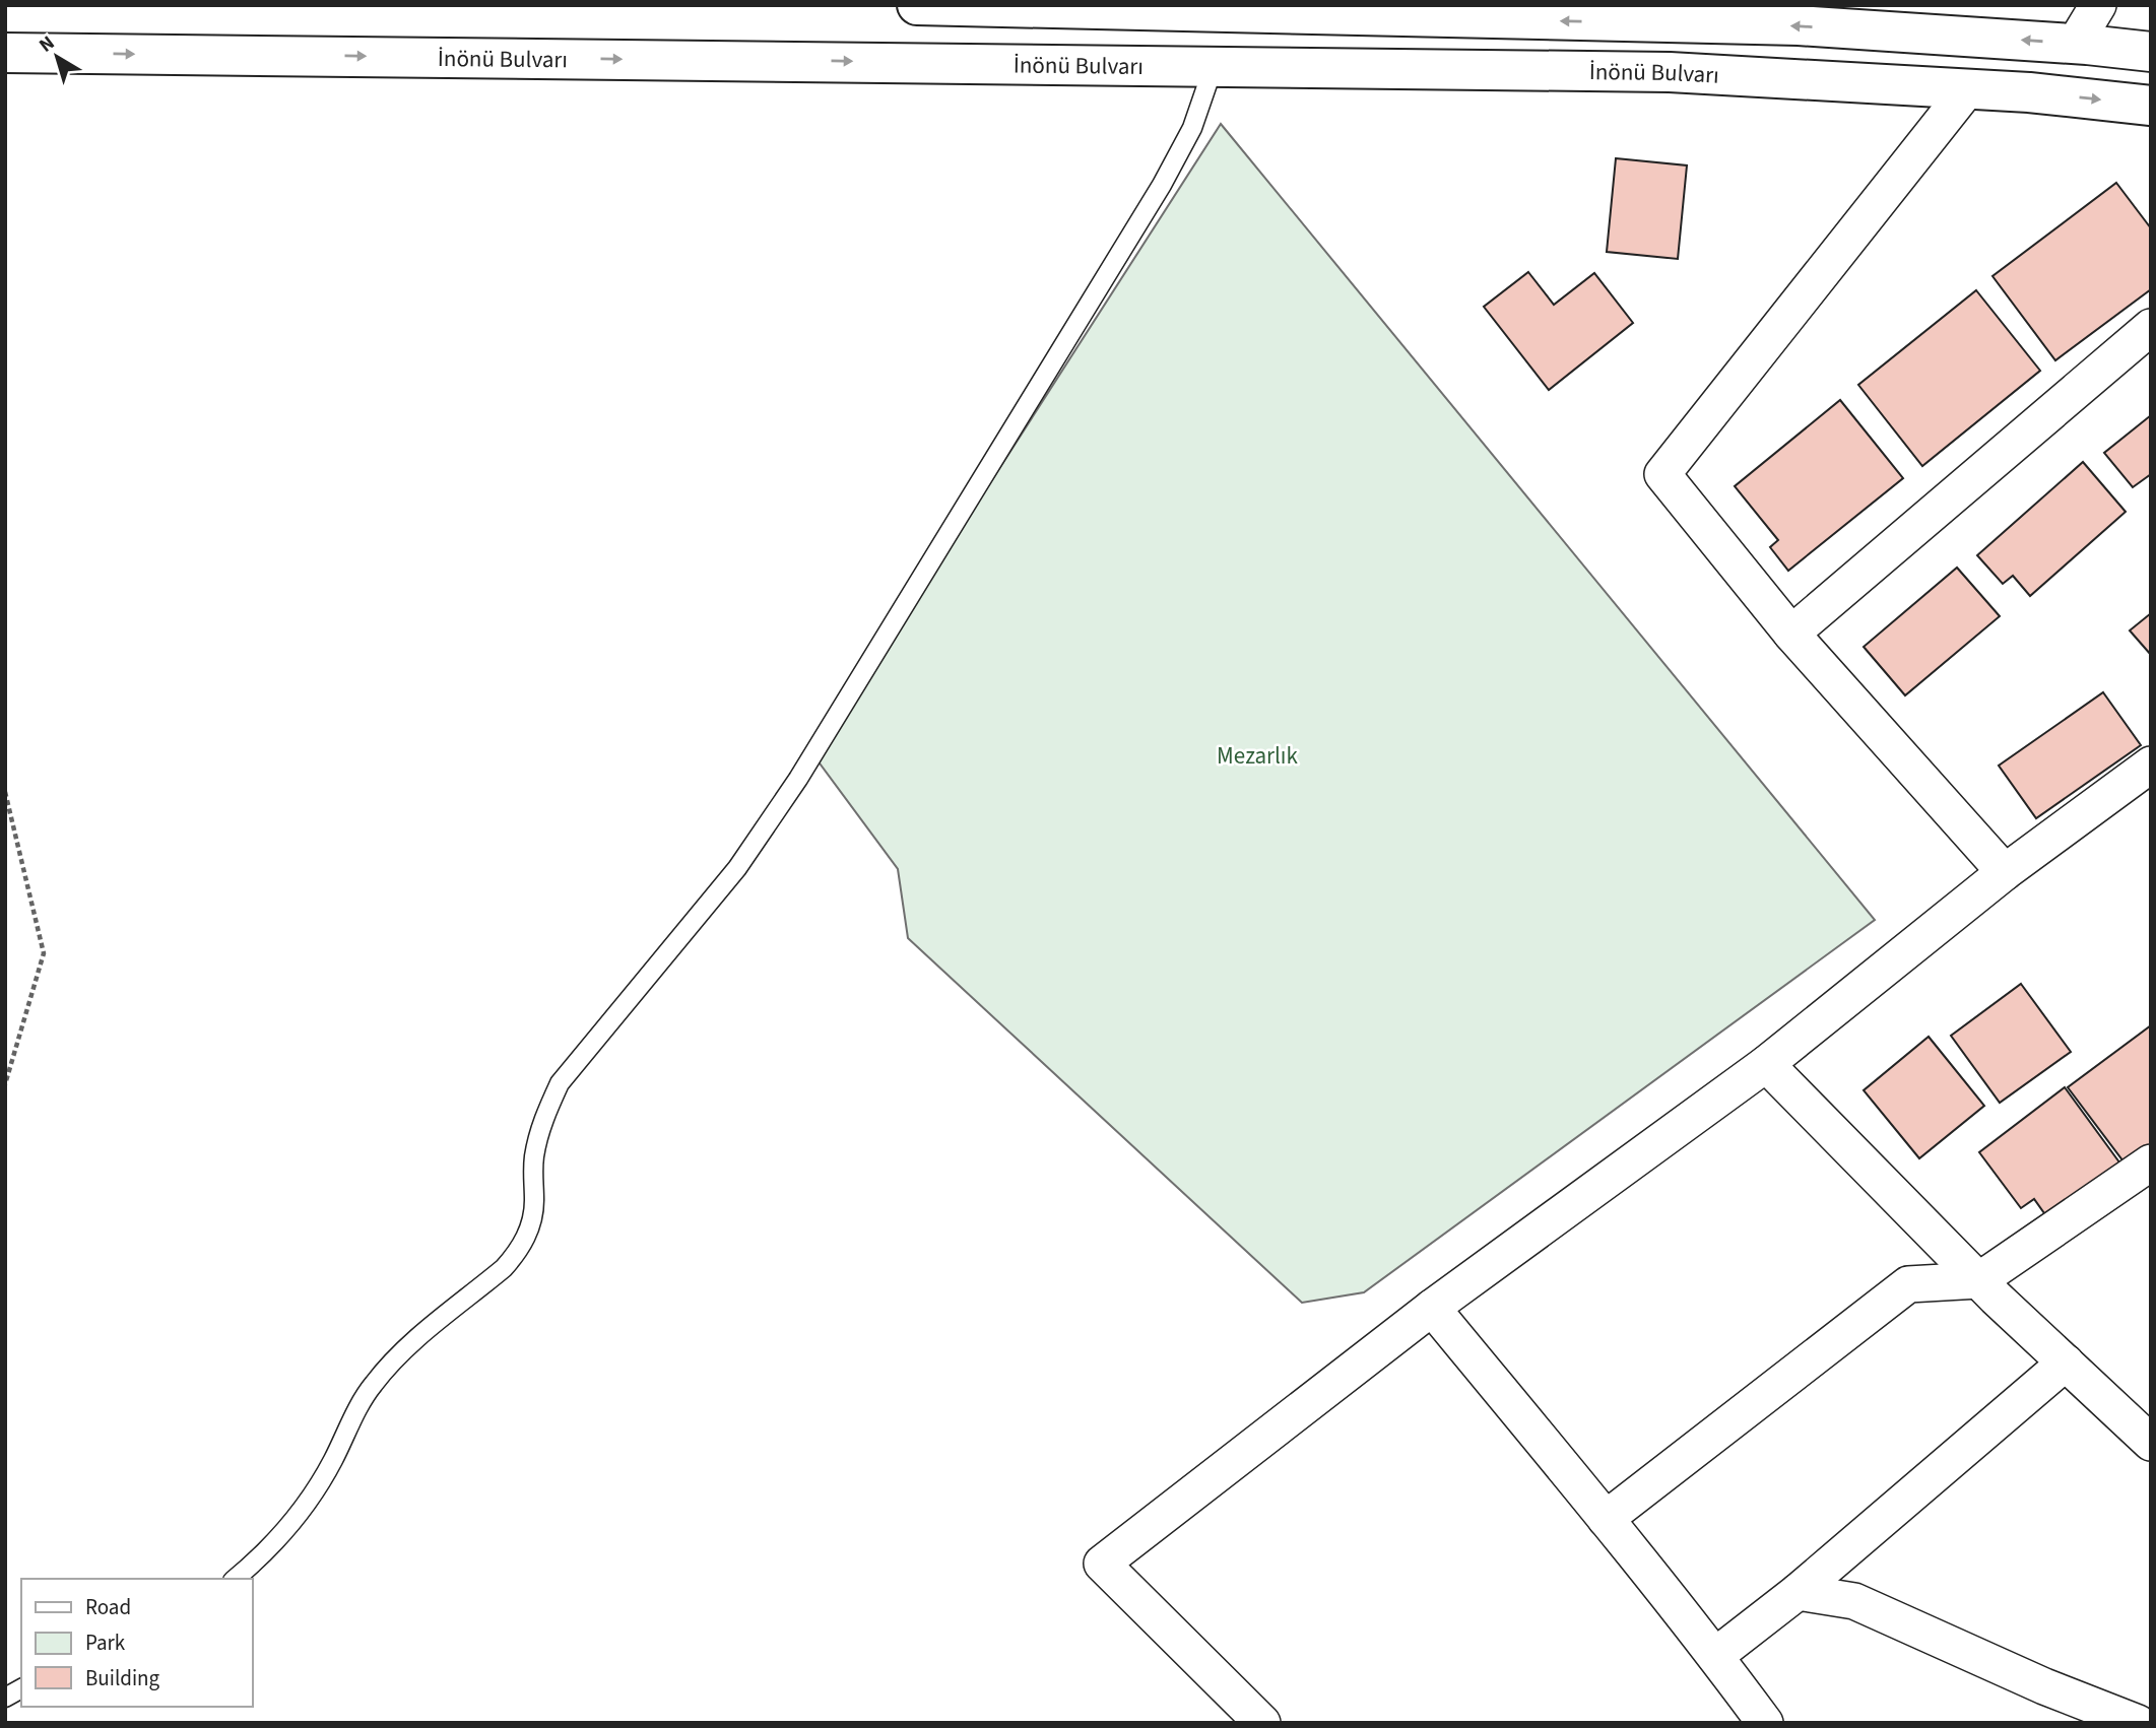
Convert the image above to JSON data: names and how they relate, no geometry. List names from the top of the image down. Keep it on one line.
{"streets":{"main road":["İnönü Bulvarı"]},"parks":["Mezarlık"],"legend":["Road","Park","Building"],"north":"top left"}
